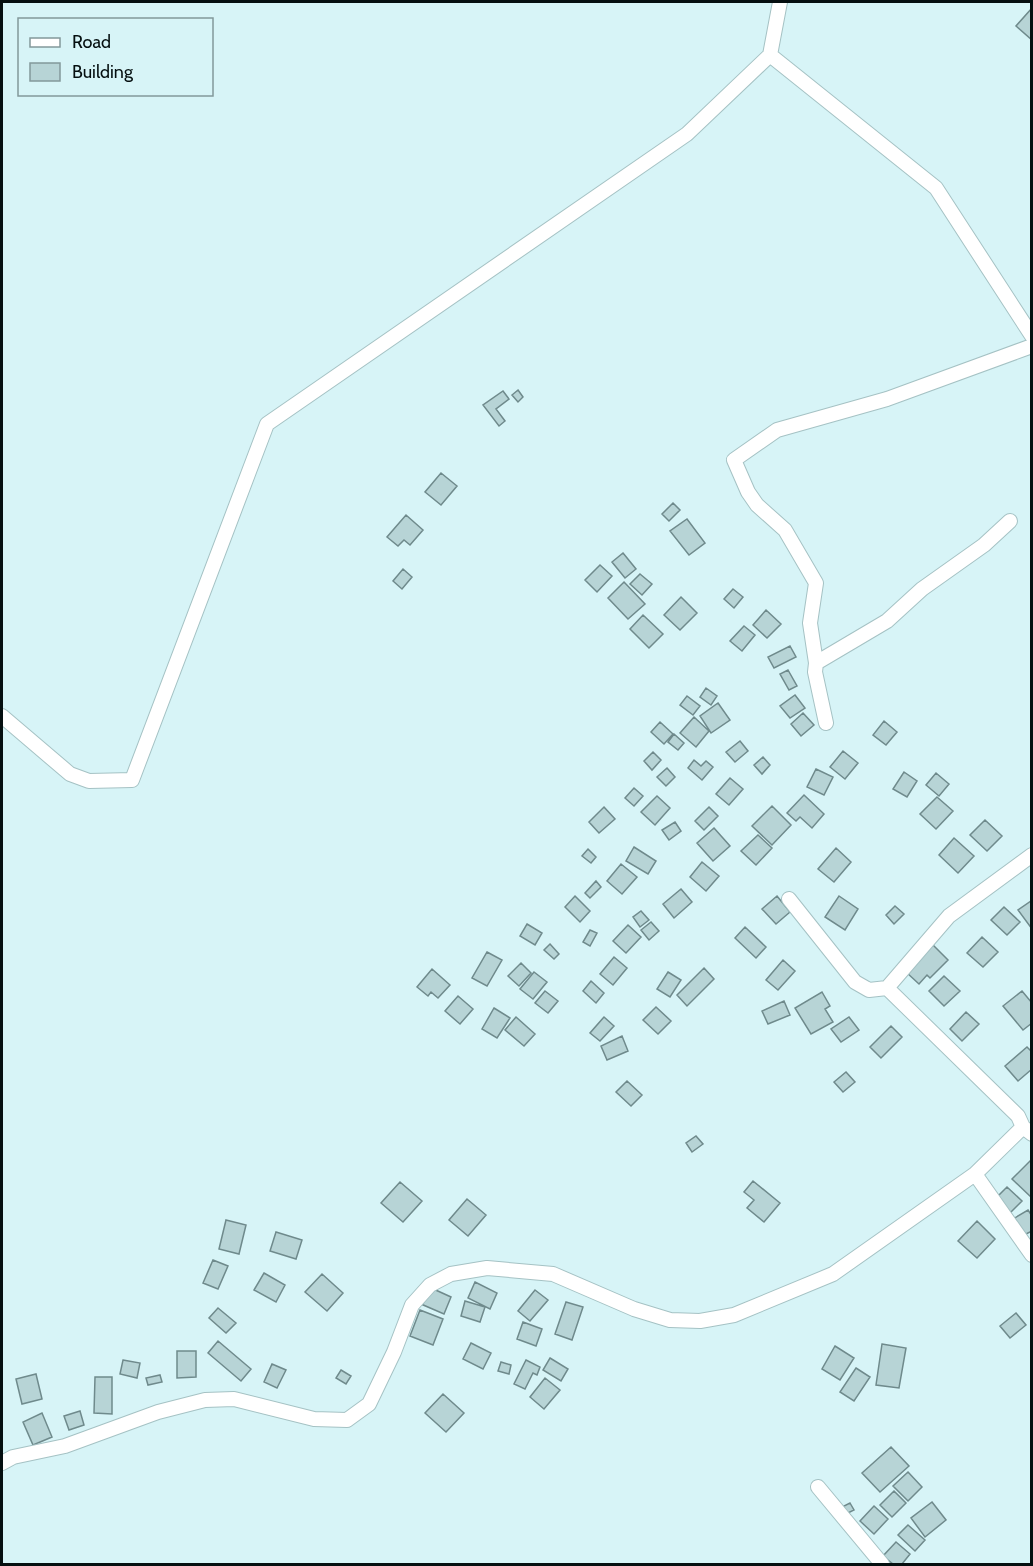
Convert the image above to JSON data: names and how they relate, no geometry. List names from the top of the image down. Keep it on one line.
{"legend":["Road","Building"]}
